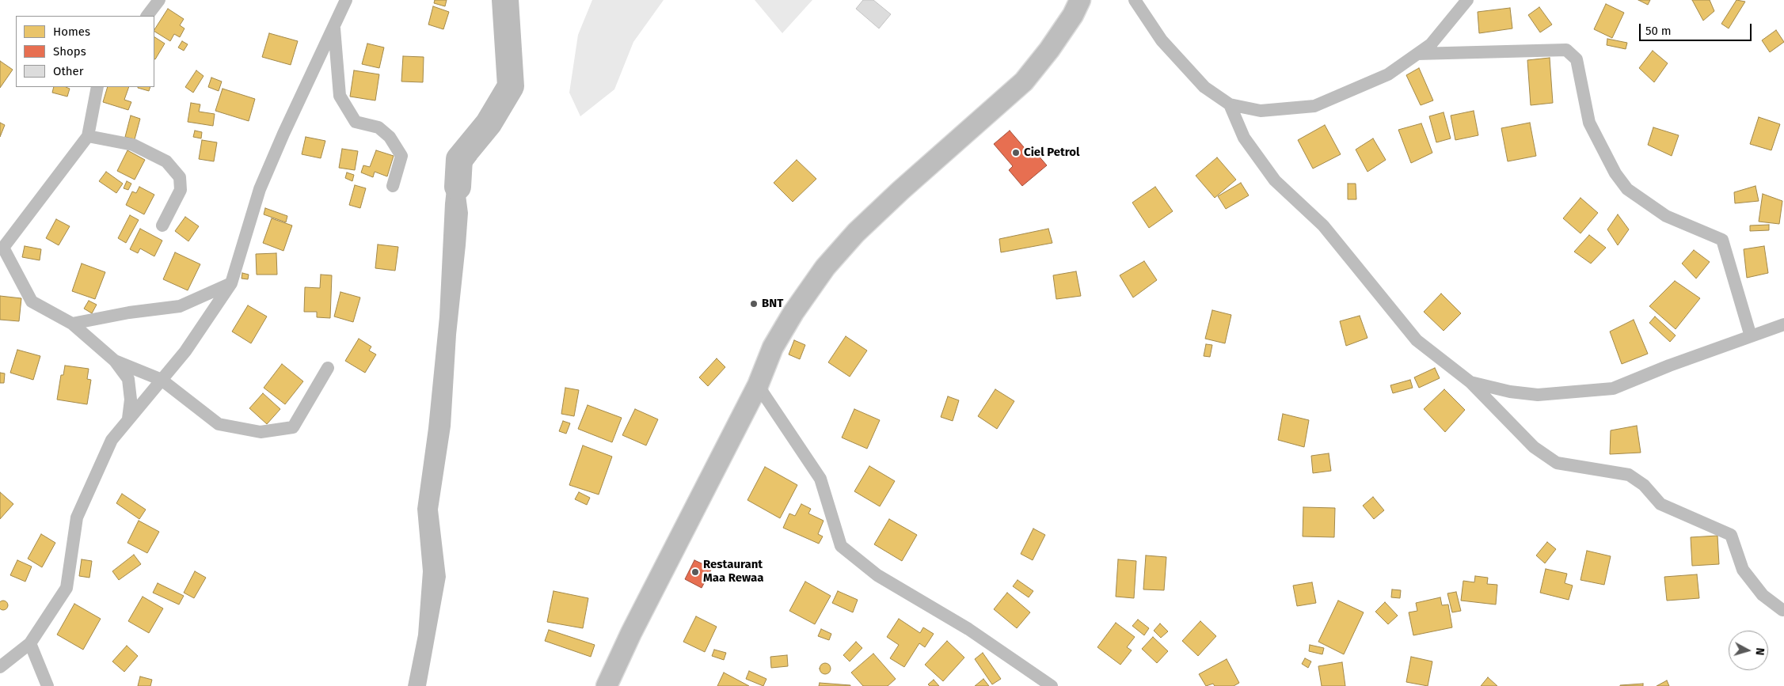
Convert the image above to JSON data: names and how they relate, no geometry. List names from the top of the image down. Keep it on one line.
{"places":["Ciel Petrol","BNT","Restaurant Maa Rewaa"],"legend":["Homes","Shops","Other"],"scale_bar":"50 m","north":"right"}
